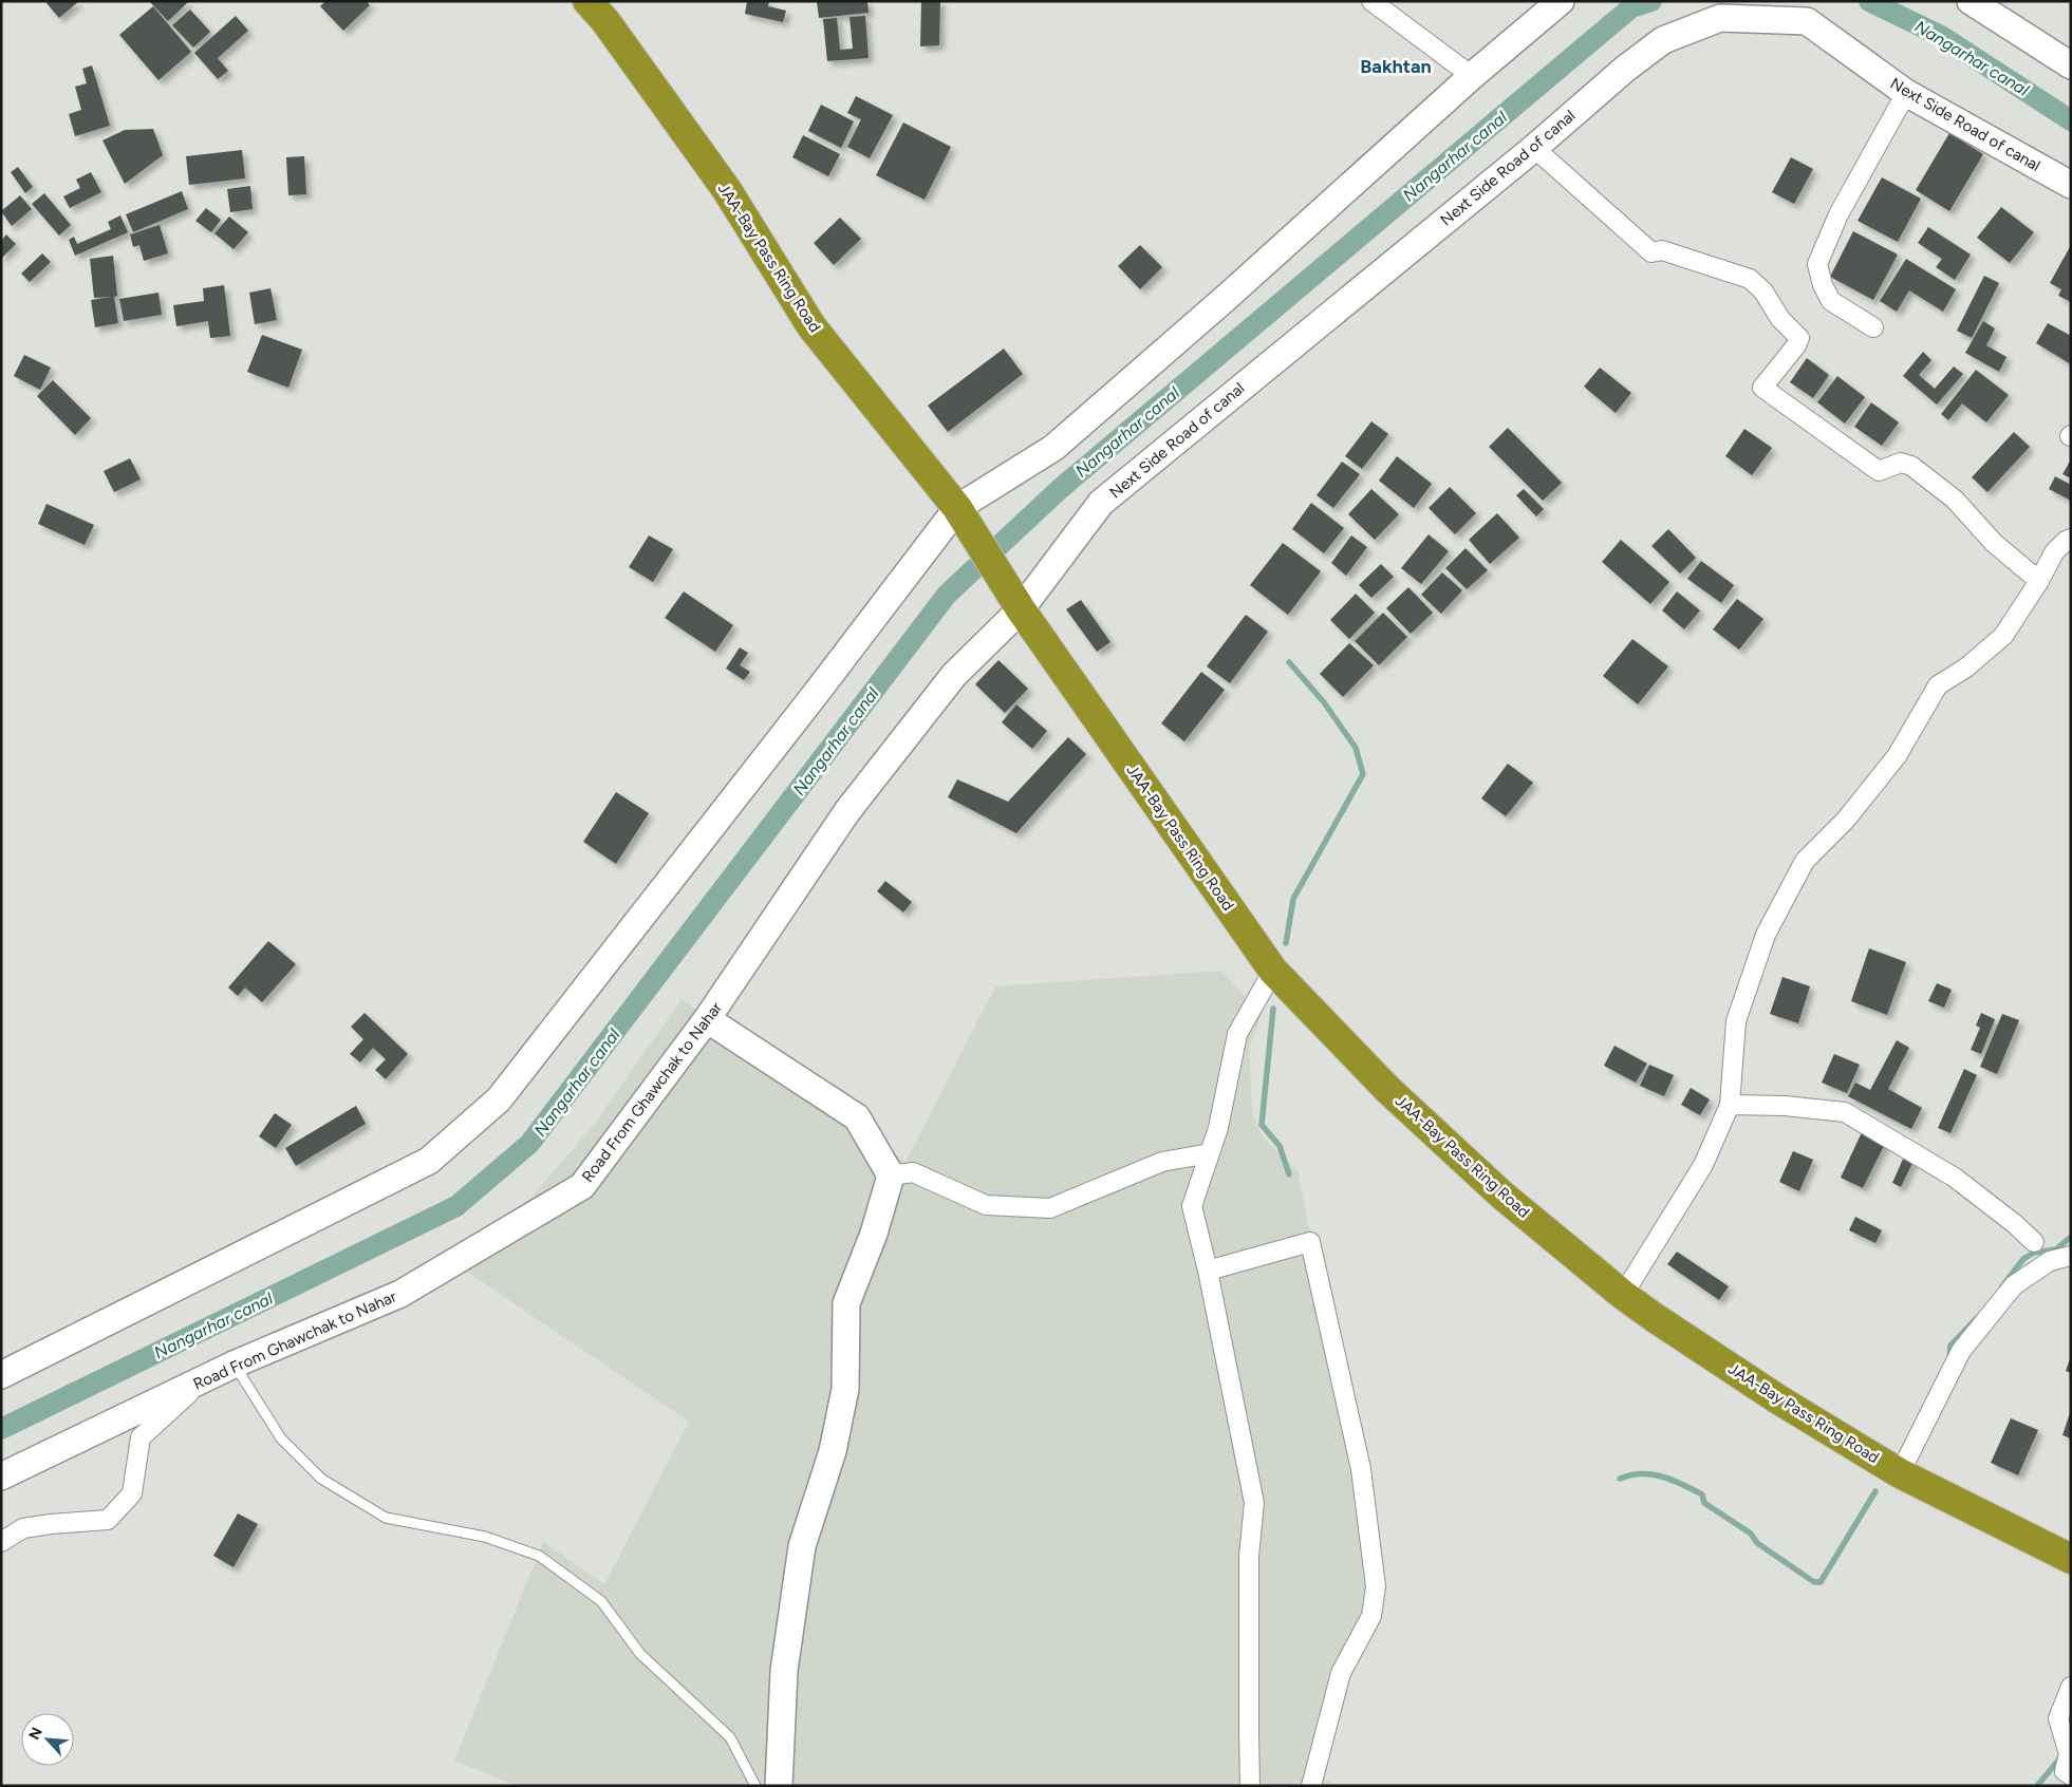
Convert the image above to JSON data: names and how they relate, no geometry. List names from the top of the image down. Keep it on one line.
{"streets":{"highway":["JAA-Bay Pass Ring Road"],"street":["Next Side Road of canal","Road From Ghawchak to Nahar"]},"crossings":[["Next Side Road of canal","JAA-Bay Pass Ring Road"],["Next Side Road of canal","Road From Ghawchak to Nahar"],["JAA-Bay Pass Ring Road","Road From Ghawchak to Nahar"]],"districts":["Bakhtan"],"water":["Nangarhar canal"],"north":"top left"}
